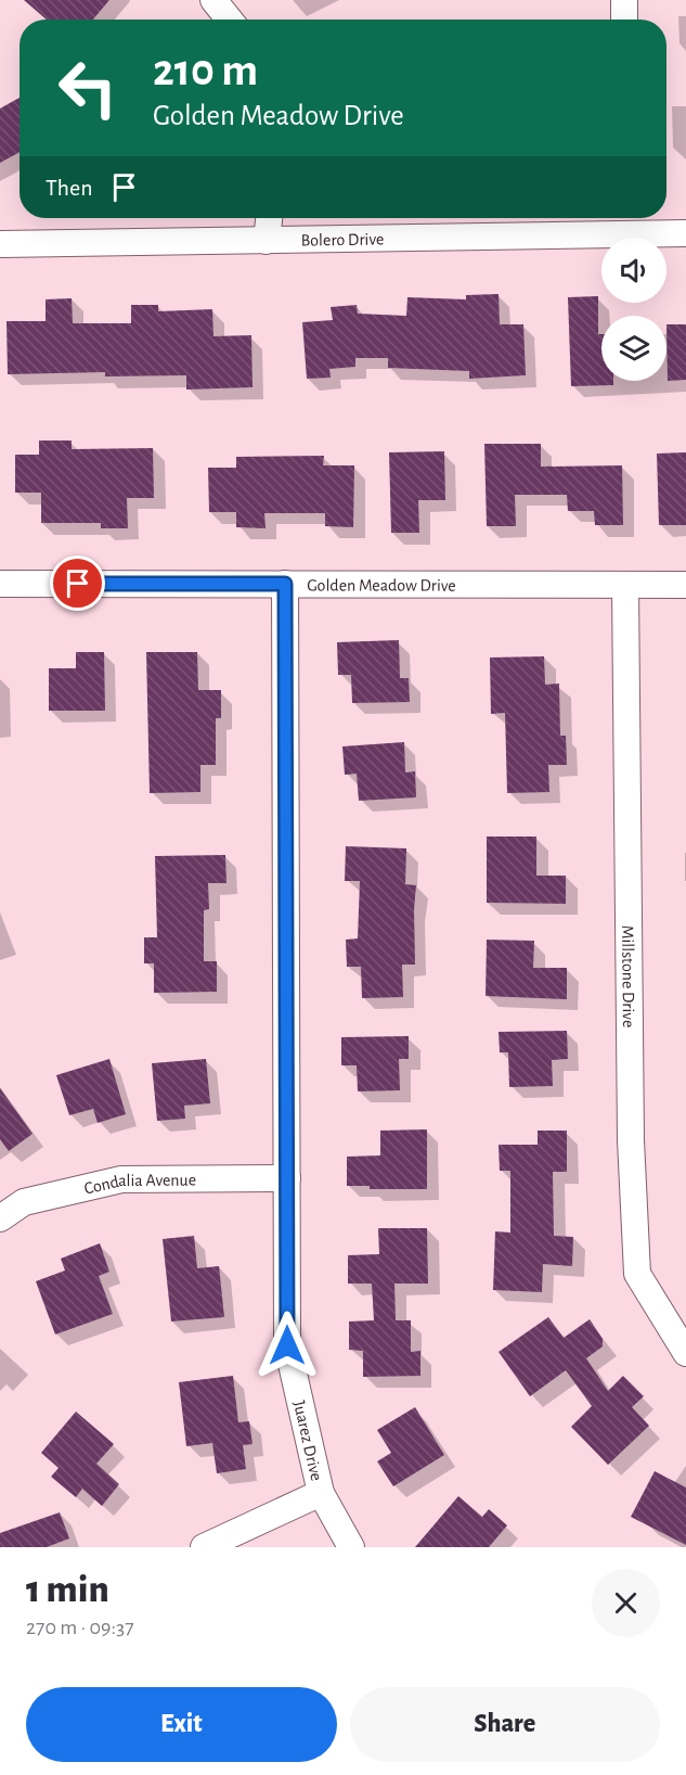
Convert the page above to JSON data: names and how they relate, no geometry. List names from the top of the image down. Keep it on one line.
{"streets":{"street":["Bolero Drive","Golden Meadow Drive","Millstone Drive","Condalia Avenue","Juarez Drive"]},"crossings":[["Golden Meadow Drive","Millstone Drive"],["Golden Meadow Drive","Juarez Drive"],["Condalia Avenue","Juarez Drive"]],"page":{"turn":["210 m","Golden Meadow Drive"],"then":"Then","heading":["1 min","270 m · 09:37"],"buttons":["Exit","Share"]}}
